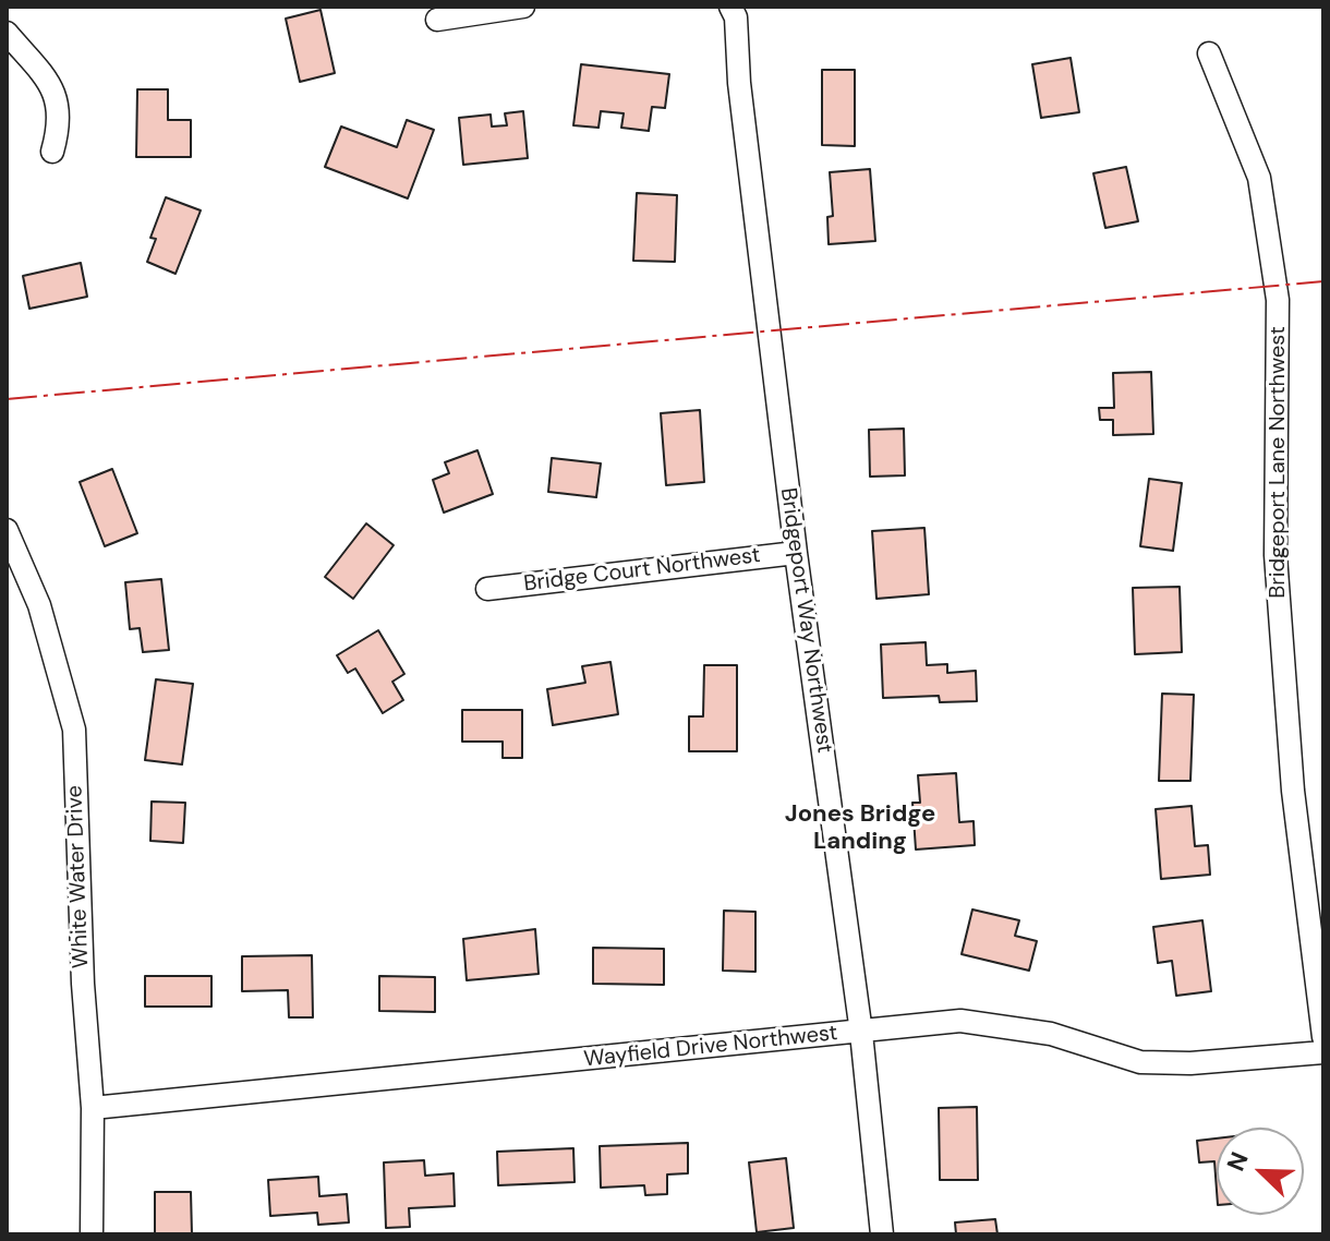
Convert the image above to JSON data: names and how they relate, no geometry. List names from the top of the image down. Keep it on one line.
{"streets":{"street":["Bridgeport Lane Northwest","Bridge Court Northwest","Bridgeport Way Northwest","White Water Drive","Wayfield Drive Northwest"]},"crossings":[["Bridge Court Northwest","Bridgeport Way Northwest"],["Bridgeport Way Northwest","Wayfield Drive Northwest"],["White Water Drive","Wayfield Drive Northwest"]],"districts":["Jones Bridge Landing"],"north":"top left"}
